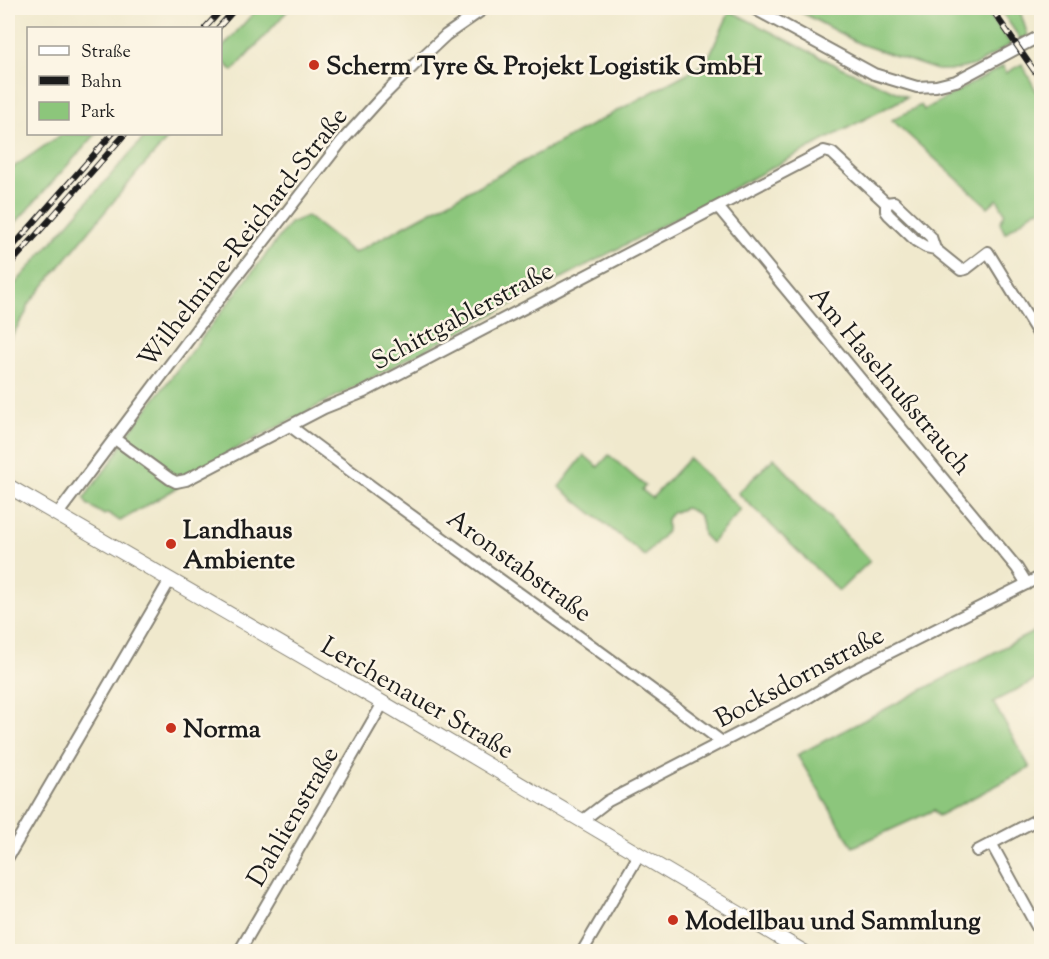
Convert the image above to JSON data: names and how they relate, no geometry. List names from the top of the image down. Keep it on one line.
{"streets":{"main road":["Lerchenauer Straße"],"street":["Wilhelmine-Reichard-Straße","Schittgablerstraße","Am Haselnußstrauch","Aronstabstraße","Bocksdornstraße","Dahlienstraße"]},"crossings":[["Wilhelmine-Reichard-Straße","Schittgablerstraße"],["Wilhelmine-Reichard-Straße","Lerchenauer Straße"],["Schittgablerstraße","Am Haselnußstrauch"],["Schittgablerstraße","Aronstabstraße"],["Am Haselnußstrauch","Bocksdornstraße"],["Aronstabstraße","Bocksdornstraße"],["Bocksdornstraße","Lerchenauer Straße"],["Lerchenauer Straße","Dahlienstraße"]],"places":["Scherm Tyre & Projekt Logistik GmbH","Landhaus Ambiente","Norma","Modellbau und Sammlung"],"legend":["Straße","Bahn","Park"]}
